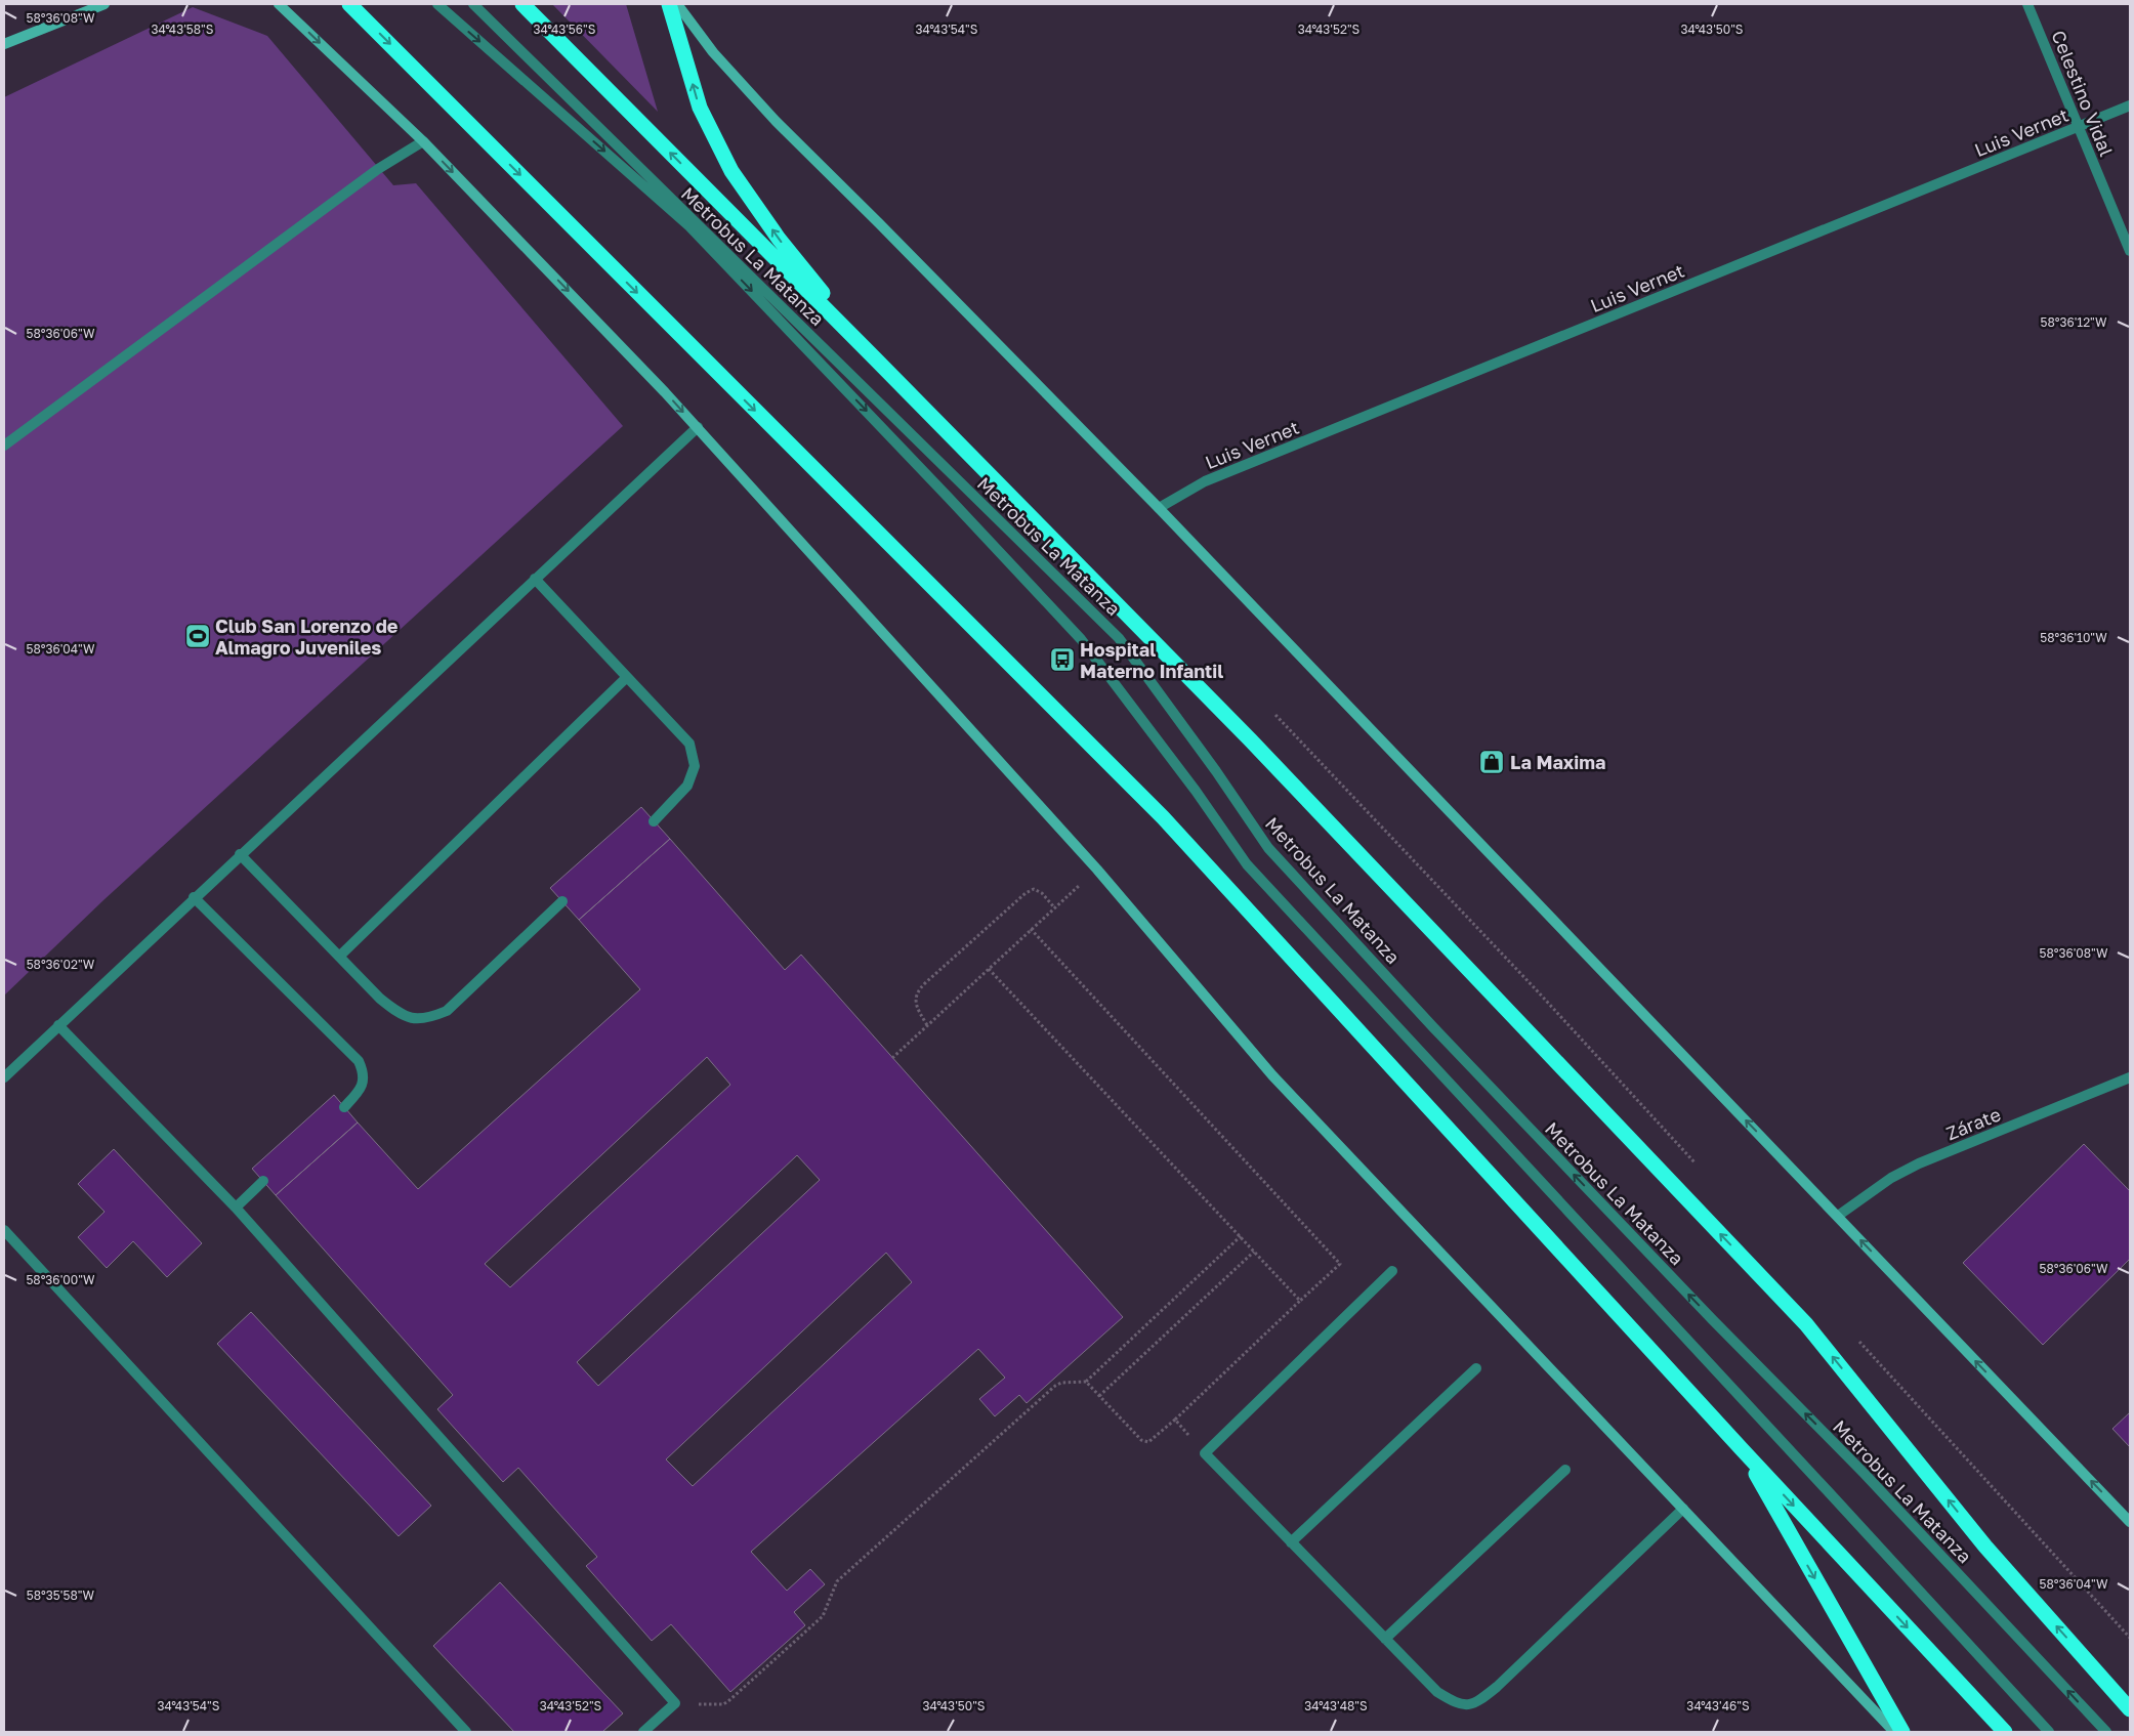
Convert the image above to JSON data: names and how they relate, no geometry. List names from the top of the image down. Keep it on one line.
{"streets":{"street":["Celestino Vidal","Luis Vernet","Metrobus La Matanza","Zárate"]},"crossings":[["Celestino Vidal","Luis Vernet"]],"places":{"sports":["Club San Lorenzo de Almagro Juveniles"],"bus stop":["Hospital Materno Infantil"],"shop":["La Maxima"]},"coordinates":["58°36'08\"W","34°43'56\"S","34°43'54\"S","34°43'52\"S","34°43'50\"S","34°43'58\"S","58°36'12\"W","58°36'06\"W","58°36'10\"W","58°36'04\"W","58°36'02\"W","58°36'00\"W","58°35'58\"W","34°43'48\"S","34°43'46\"S"]}
